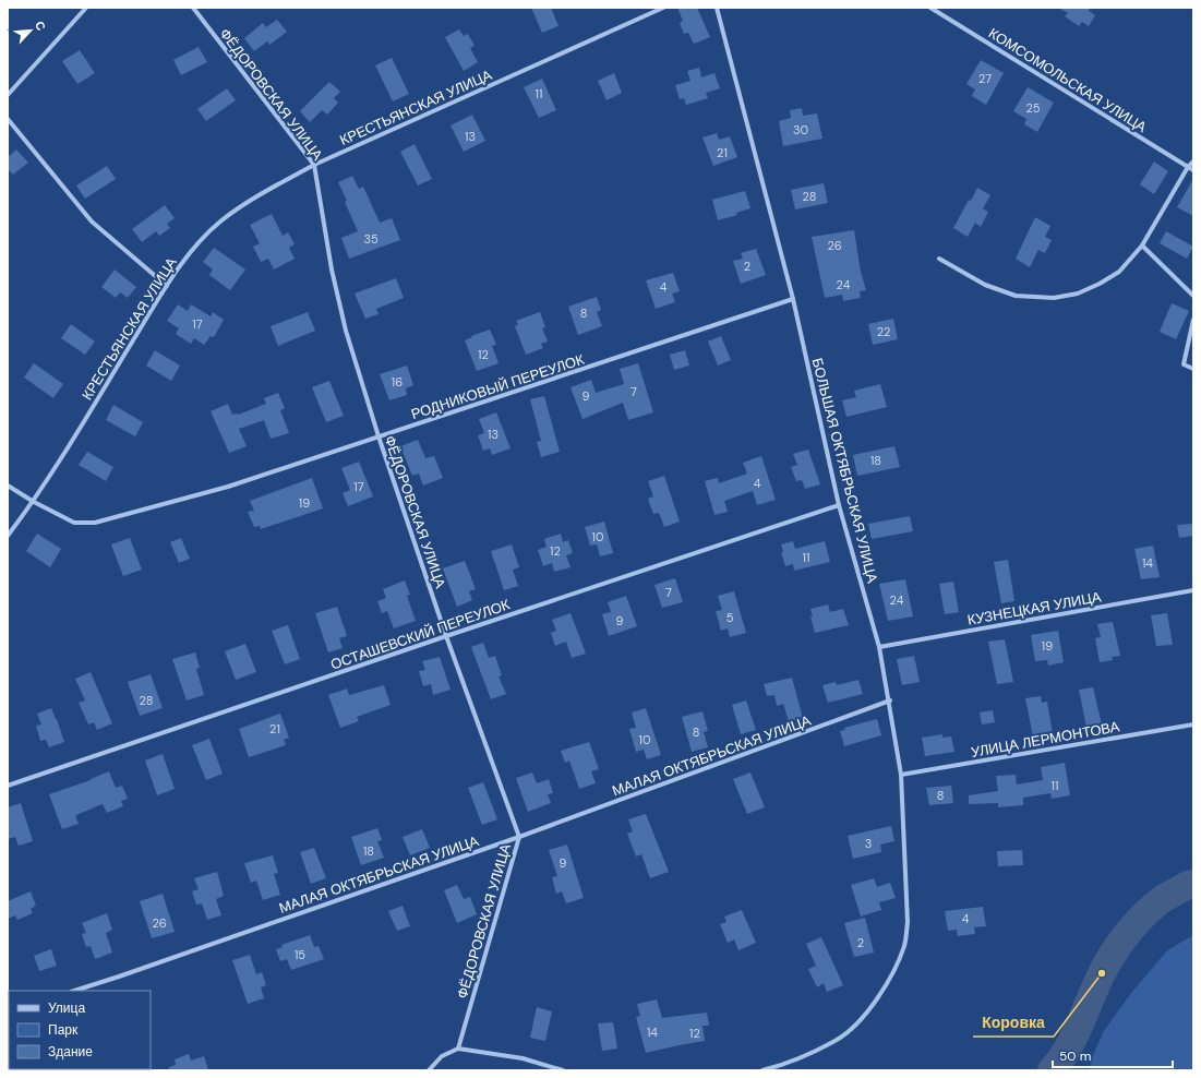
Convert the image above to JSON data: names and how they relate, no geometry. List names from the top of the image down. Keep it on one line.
{"streets":{"street":["КОМСОМОЛЬСКАЯ УЛИЦА","ФЁДОРОВСКАЯ УЛИЦА","КРЕСТЬЯНСКАЯ УЛИЦА","РОДНИКОВЫЙ ПЕРЕУЛОК","БОЛЬШАЯ ОКТЯБРЬСКАЯ УЛИЦА","КУЗНЕЦКАЯ УЛИЦА","ОСТАШЕВСКИЙ ПЕРЕУЛОК","УЛИЦА ЛЕРМОНТОВА","МАЛАЯ ОКТЯБРЬСКАЯ УЛИЦА"]},"crossings":[["ФЁДОРОВСКАЯ УЛИЦА","КРЕСТЬЯНСКАЯ УЛИЦА"],["ФЁДОРОВСКАЯ УЛИЦА","РОДНИКОВЫЙ ПЕРЕУЛОК"],["ФЁДОРОВСКАЯ УЛИЦА","ОСТАШЕВСКИЙ ПЕРЕУЛОК"],["ФЁДОРОВСКАЯ УЛИЦА","МАЛАЯ ОКТЯБРЬСКАЯ УЛИЦА"],["КРЕСТЬЯНСКАЯ УЛИЦА","РОДНИКОВЫЙ ПЕРЕУЛОК"],["РОДНИКОВЫЙ ПЕРЕУЛОК","БОЛЬШАЯ ОКТЯБРЬСКАЯ УЛИЦА"],["БОЛЬШАЯ ОКТЯБРЬСКАЯ УЛИЦА","КУЗНЕЦКАЯ УЛИЦА"],["БОЛЬШАЯ ОКТЯБРЬСКАЯ УЛИЦА","ОСТАШЕВСКИЙ ПЕРЕУЛОК"],["БОЛЬШАЯ ОКТЯБРЬСКАЯ УЛИЦА","УЛИЦА ЛЕРМОНТОВА"],["БОЛЬШАЯ ОКТЯБРЬСКАЯ УЛИЦА","МАЛАЯ ОКТЯБРЬСКАЯ УЛИЦА"]],"places":["Коровка"],"house_numbers":["27","11","25","30","13","21","28","35","26","2","24","4","8","17","22","12","16","7","9","13","18","4","17","19","10","12","11","14","7","24","5","9","19","28","21","8","10","11","8","3","18","9","4","26","2","15","14","12"],"legend":["Улица","Парк","Здание"],"scale_bar":"50 m","north":"top right"}
